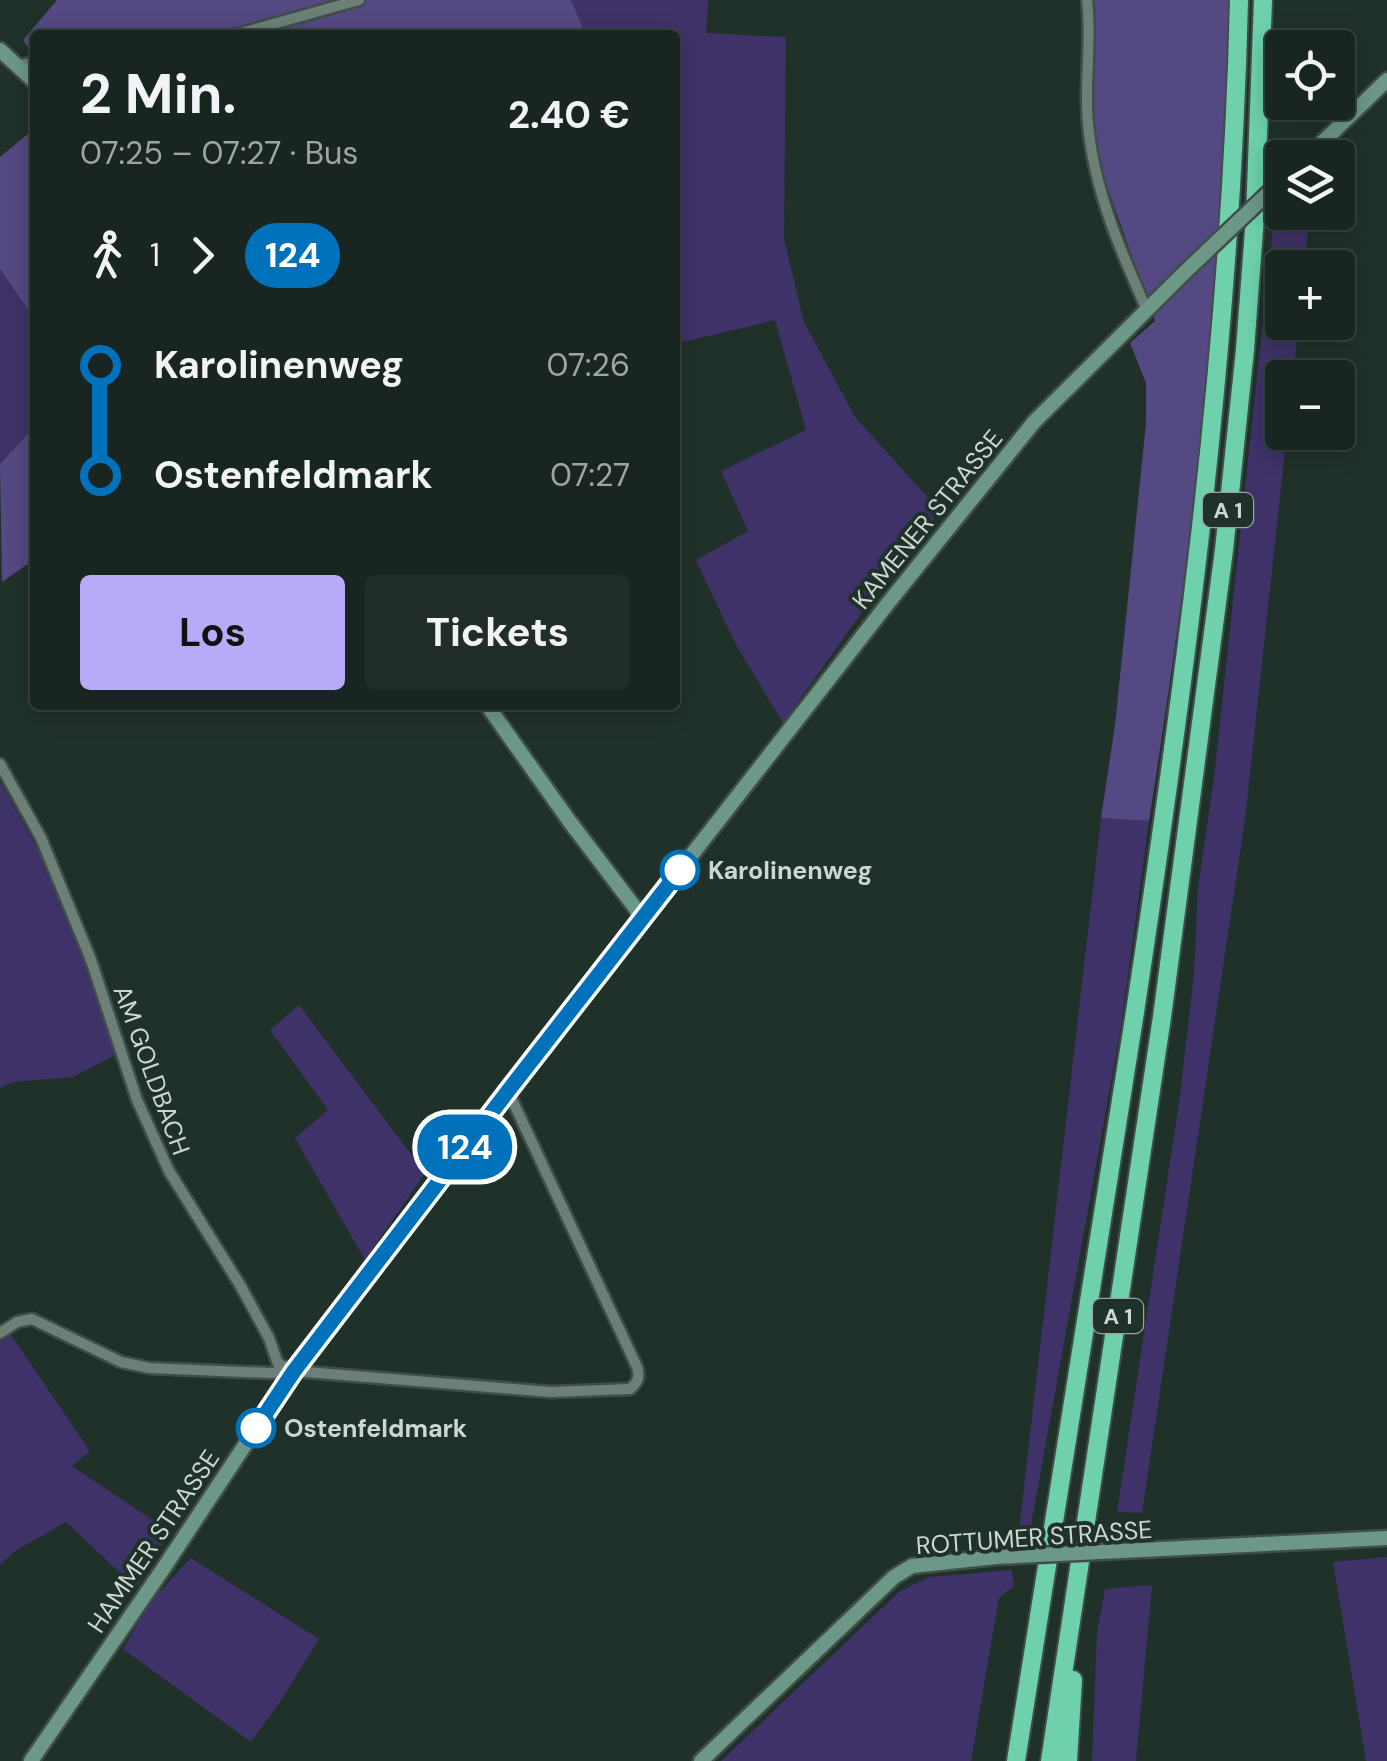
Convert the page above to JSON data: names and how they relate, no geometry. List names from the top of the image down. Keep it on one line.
{"streets":{"highway":["A 1"],"main road":["KAMENER STRASSE","ROTTUMER STRASSE","HAMMER STRASSE"],"street":["AM GOLDBACH"]},"crossings":[["KAMENER STRASSE","HAMMER STRASSE"],["AM GOLDBACH","HAMMER STRASSE"]],"places":["Karolinenweg","Ostenfeldmark"],"lines":["bus line 124"],"page":{"on_map":"124","map_buttons":["+","−"],"heading":["2 Min.","07:25 – 07:27 · Bus","2.40 €"],"legs":["1","124"],"list":[{"name":"Karolinenweg","value":"07:26"},{"name":"Ostenfeldmark","value":"07:27"}],"buttons":["Los","Tickets"]}}
